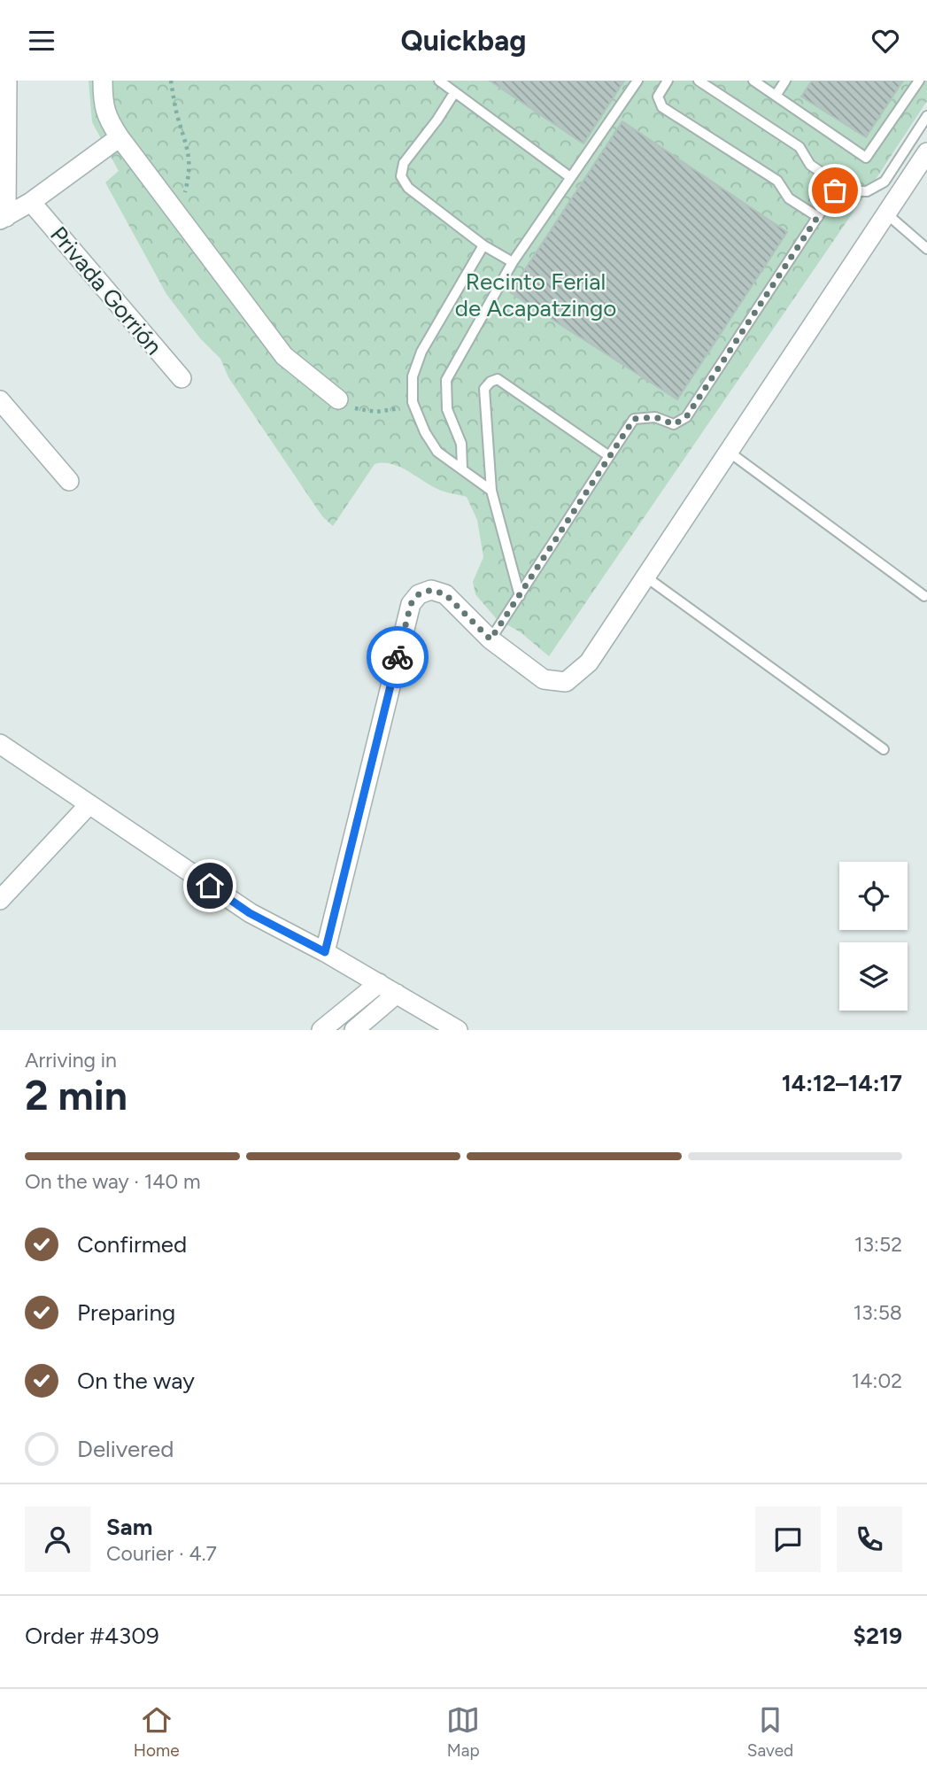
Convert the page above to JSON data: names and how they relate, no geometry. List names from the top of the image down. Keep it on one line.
{"streets":{"street":["Privada Gorrión"]},"parks":["Recinto Ferial de Acapatzingo"],"page":{"header":"Quickbag","heading":["2 min","Arriving in","14:12–14:17"],"panel":["Sam","Courier · 4.7","Order #4309","$219"],"bar":"On the way · 140 m","list":[["Confirmed","13:52"],["Preparing","13:58"],["On the way","14:02"],"Delivered"],"tabs":["Home","Map","Saved"]}}
